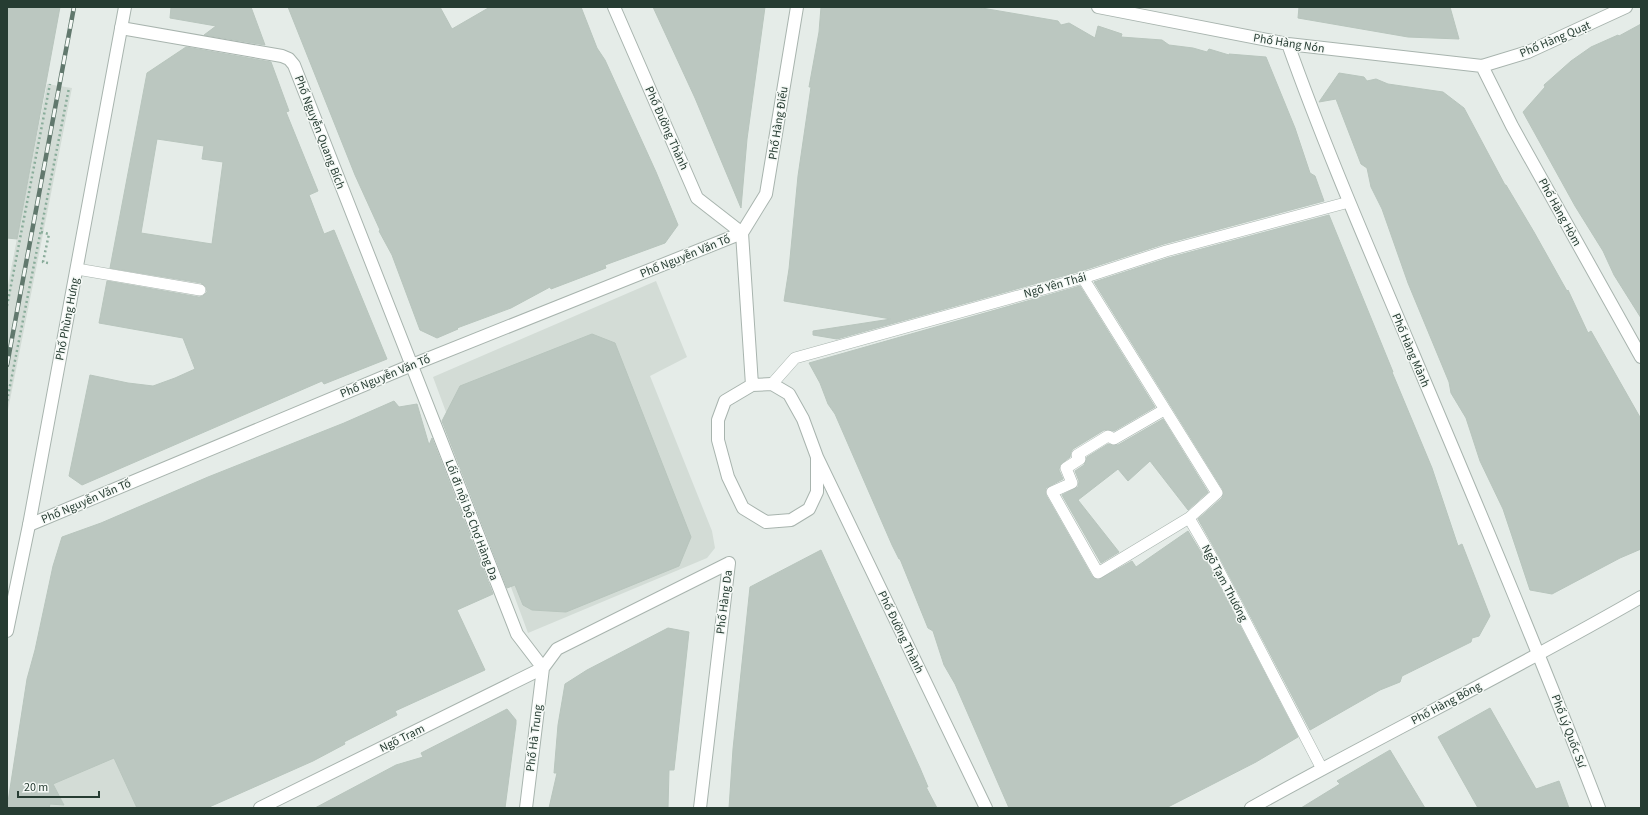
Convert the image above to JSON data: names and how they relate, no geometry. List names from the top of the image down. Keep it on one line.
{"streets":{"street":["Phố Hàng Quạt","Phố Hàng Nón","Phố Hàng Điếu","Phố Đường Thành","Phố Nguyễn Quang Bích","Phố Hàng Hòm","Phố Nguyễn Văn Tố","Phố Phùng Hưng","Phố Hàng Mành","Lối đi nội bộ Chợ Hàng Da","Phố Hàng Da","Phố Hàng Bông","Phố Lý Quốc Sư","Ngõ Trạm","Phố Hà Trung"],"lane":["Ngõ Yên Thái","Ngõ Tạm Thương"]},"crossings":[["Phố Hàng Quạt","Phố Hàng Nón"],["Phố Hàng Quạt","Phố Hàng Hòm"],["Phố Hàng Nón","Phố Hàng Hòm"],["Phố Hàng Nón","Phố Hàng Mành"],["Phố Hàng Điếu","Phố Đường Thành"],["Phố Hàng Điếu","Phố Nguyễn Văn Tố"],["Phố Đường Thành","Phố Nguyễn Văn Tố"],["Phố Đường Thành","Ngõ Yên Thái"],["Phố Nguyễn Quang Bích","Phố Nguyễn Văn Tố"],["Phố Nguyễn Quang Bích","Phố Phùng Hưng"],["Phố Nguyễn Quang Bích","Lối đi nội bộ Chợ Hàng Da"],["Phố Nguyễn Văn Tố","Phố Phùng Hưng"],["Phố Nguyễn Văn Tố","Lối đi nội bộ Chợ Hàng Da"],["Ngõ Yên Thái","Phố Hàng Mành"],["Phố Hàng Mành","Phố Hàng Bông"],["Phố Hàng Mành","Phố Lý Quốc Sư"],["Lối đi nội bộ Chợ Hàng Da","Phố Hàng Da"],["Lối đi nội bộ Chợ Hàng Da","Ngõ Trạm"],["Lối đi nội bộ Chợ Hàng Da","Phố Hà Trung"],["Ngõ Tạm Thương","Phố Hàng Bông"],["Phố Hàng Da","Ngõ Trạm"],["Phố Hàng Da","Phố Hà Trung"],["Phố Hàng Bông","Phố Lý Quốc Sư"],["Ngõ Trạm","Phố Hà Trung"]],"scale_bar":"20 m"}
